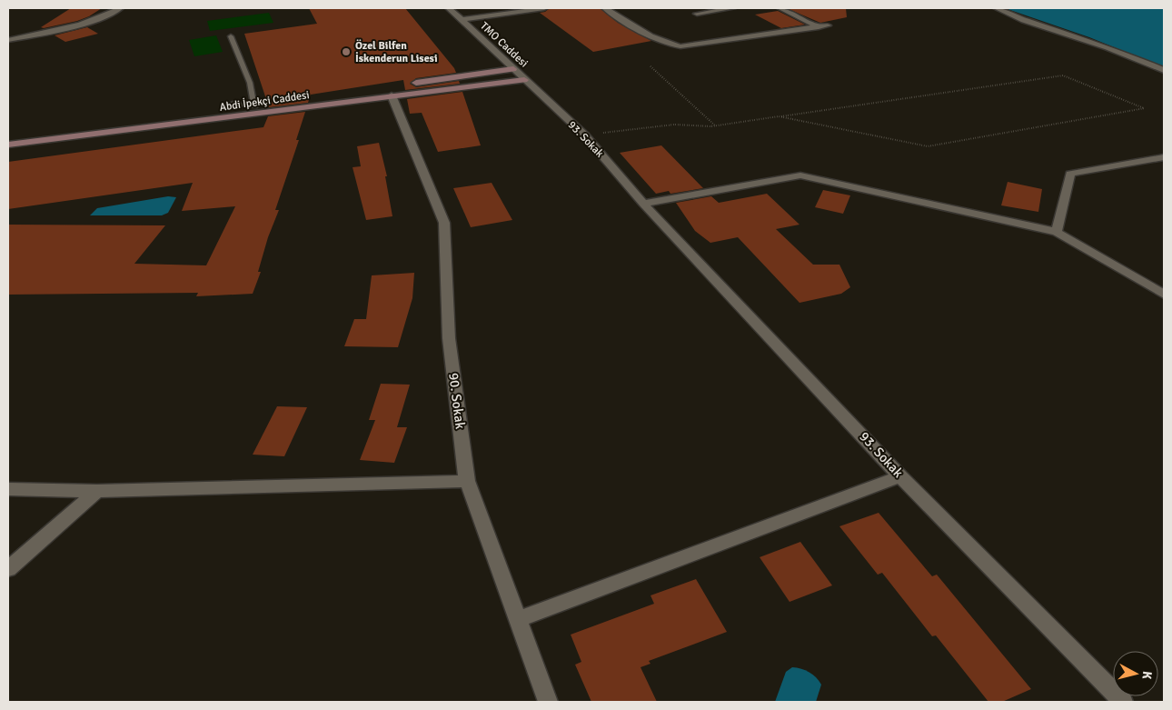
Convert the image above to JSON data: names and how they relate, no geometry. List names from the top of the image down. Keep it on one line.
{"streets":{"street":["TMO Caddesi","Abdi İpekçi Caddesi","93. Sokak","90. Sokak"]},"crossings":[["TMO Caddesi","Abdi İpekçi Caddesi"],["TMO Caddesi","93. Sokak"],["Abdi İpekçi Caddesi","93. Sokak"],["Abdi İpekçi Caddesi","90. Sokak"]],"places":["Özel Bilfen İskenderun Lisesi"],"north":"right"}
